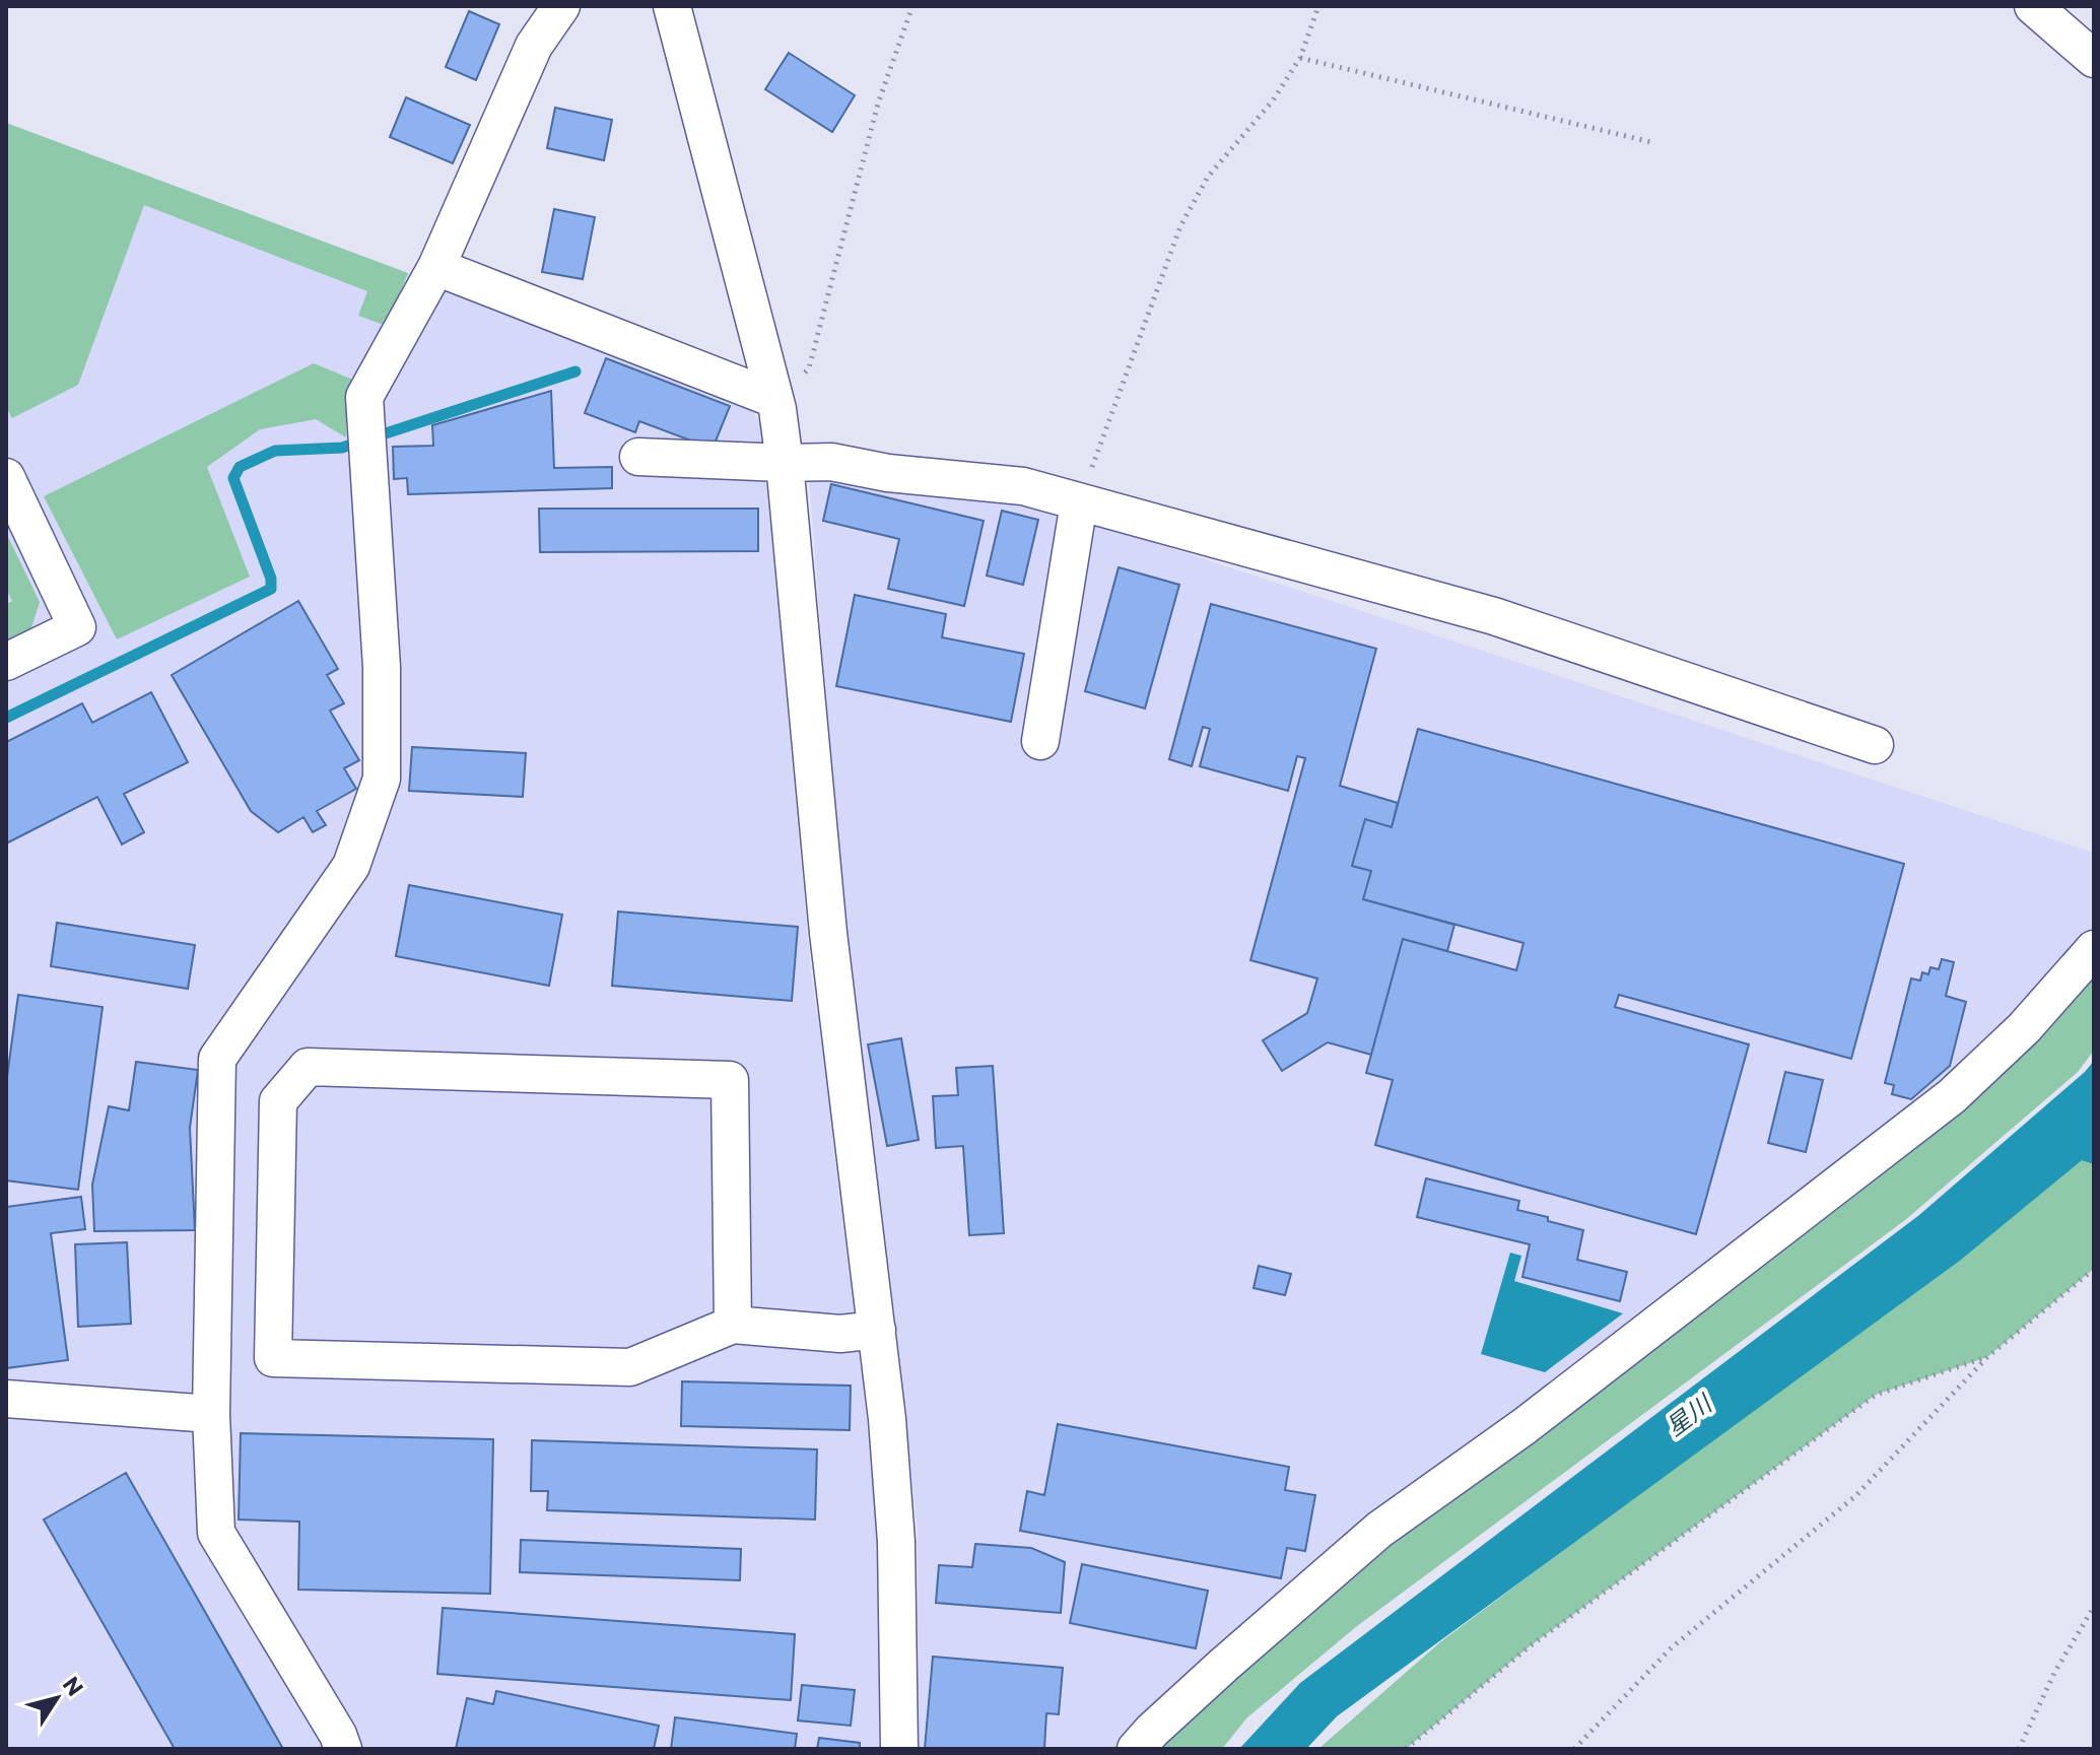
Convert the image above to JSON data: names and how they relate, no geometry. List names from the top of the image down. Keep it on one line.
{"water":["星川"],"north":"top right"}
